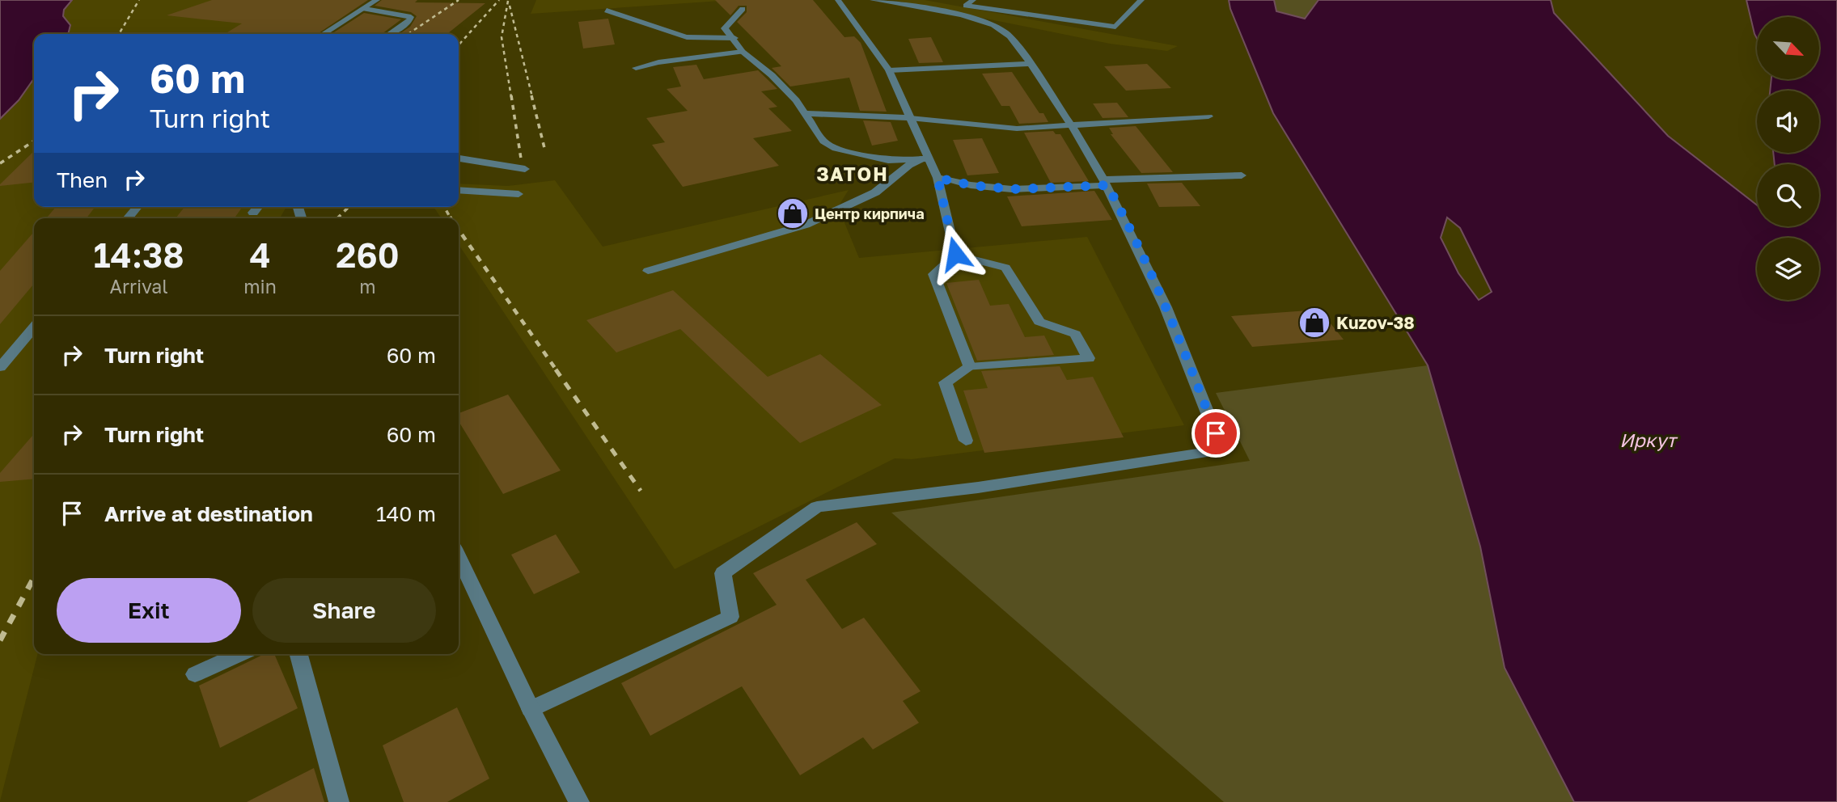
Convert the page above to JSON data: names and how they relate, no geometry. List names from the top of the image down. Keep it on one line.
{"districts":["ЗАТОН"],"water":["Иркут"],"places":{"shop":["Центр кирпича","Kuzov-38"]},"north":"bottom right","page":{"turn":["60 m","Turn right"],"then":"Then","eta":["14:38","Arrival","4","min","260","m"],"list":[{"name":"Turn right","value":"60 m"},{"name":"Turn right","value":"60 m"},{"name":"Arrive at destination","value":"140 m"}],"buttons":["Exit","Share"]}}
